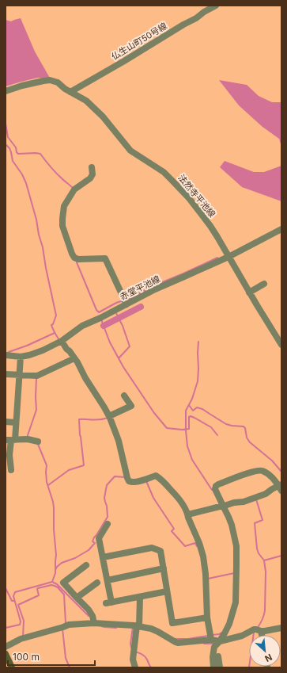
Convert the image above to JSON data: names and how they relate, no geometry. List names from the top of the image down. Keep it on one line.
{"streets":{"street":["仏生山町50号線","法然寺平池線","赤堂平池線"]},"crossings":[["仏生山町50号線","法然寺平池線"],["法然寺平池線","赤堂平池線"]],"scale_bar":"100 m","north":"bottom right"}
